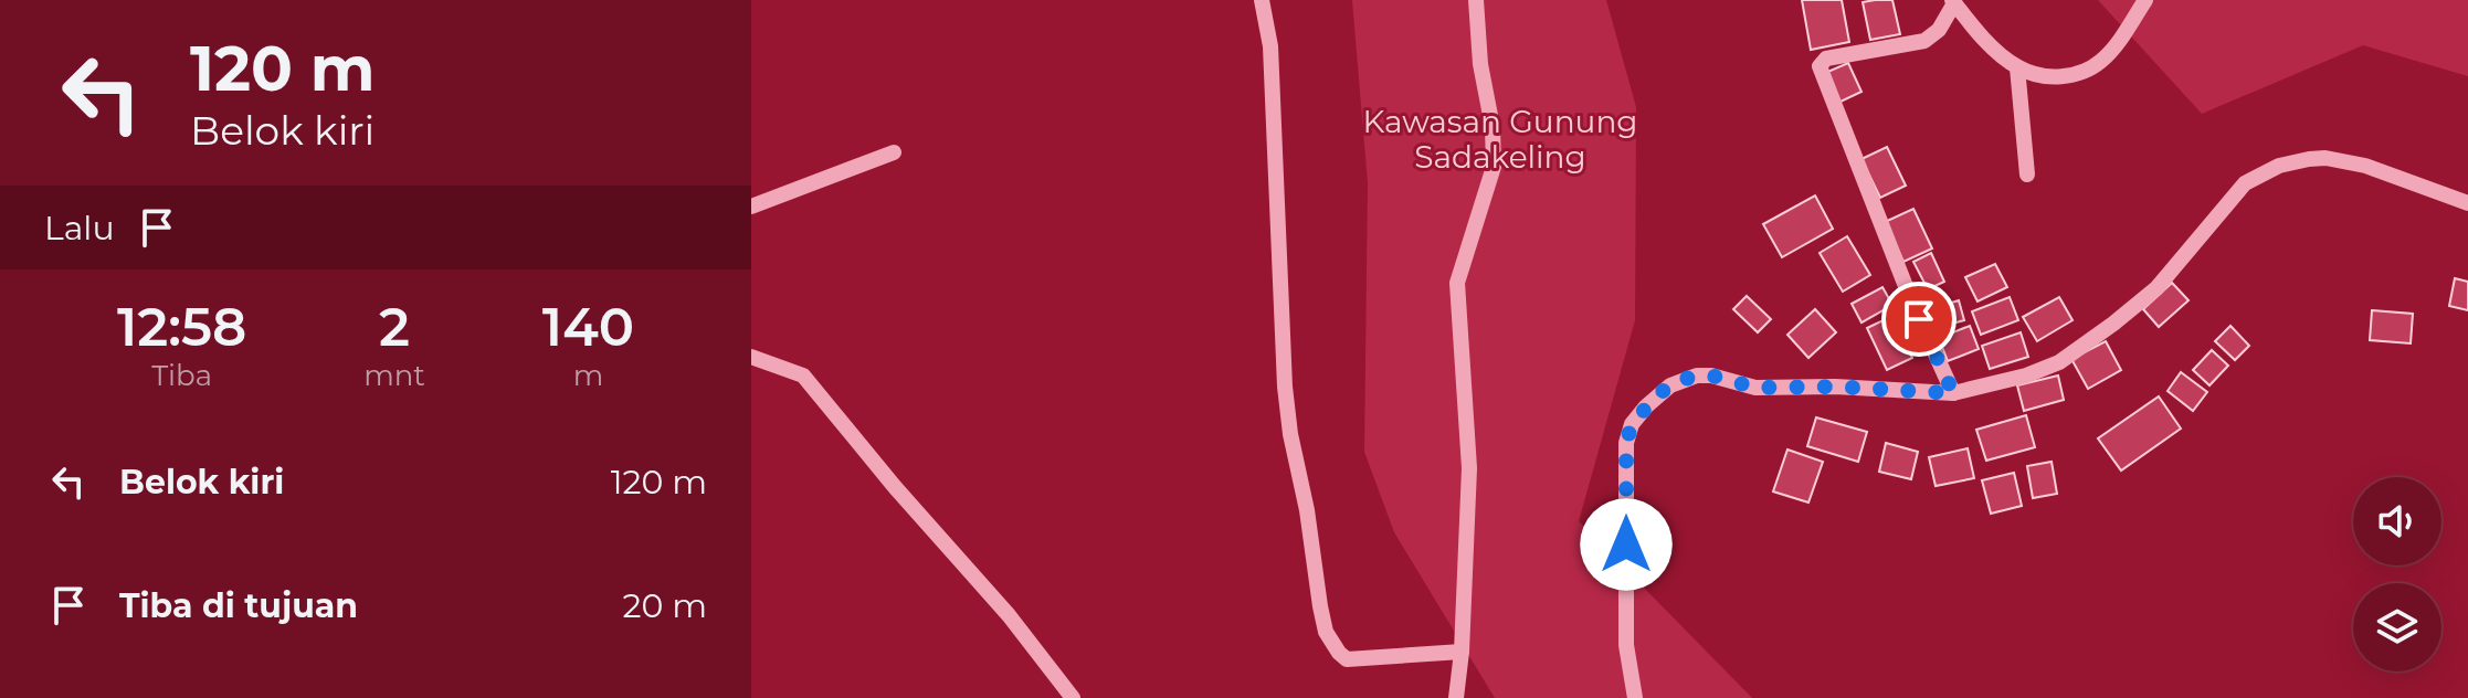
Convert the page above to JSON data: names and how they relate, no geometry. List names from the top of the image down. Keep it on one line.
{"parks":["Kawasan Gunung Sadakeling"],"page":{"turn":["120 m","Belok kiri"],"then":"Lalu","eta":["12:58","Tiba","2","mnt","140","m"],"list":[{"name":"Belok kiri","value":"120 m"},{"name":"Tiba di tujuan","value":"20 m"}]}}
